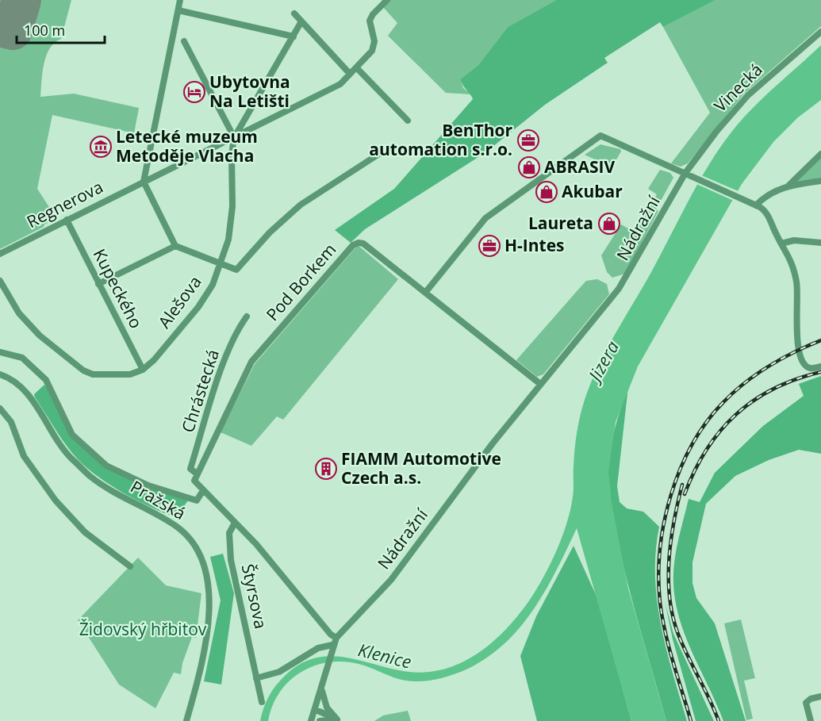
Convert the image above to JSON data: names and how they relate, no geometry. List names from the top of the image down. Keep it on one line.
{"streets":{"street":["Vinecká","Regnerova","Nádražní","Pod Borkem","Kupeckého","Alešova","Chrástecká","Pražská","Štyrsova"]},"crossings":[["Vinecká","Nádražní"],["Regnerova","Kupeckého"],["Regnerova","Alešova"],["Nádražní","Štyrsova"],["Pod Borkem","Chrástecká"],["Pod Borkem","Štyrsova"],["Kupeckého","Alešova"],["Chrástecká","Štyrsova"]],"water":["Jizera","Klenice"],"parks":["Židovský hřbitov"],"places":{"hotel":["Ubytovna Na Letišti"],"office":["BenThor automation s.r.o.","H-Intes"],"museum":["Letecké muzeum Metoděje Vlacha"],"shop":["ABRASIV","Akubar","Laureta"],"building":["FIAMM Automotive Czech a.s."]},"scale_bar":"100 m"}
